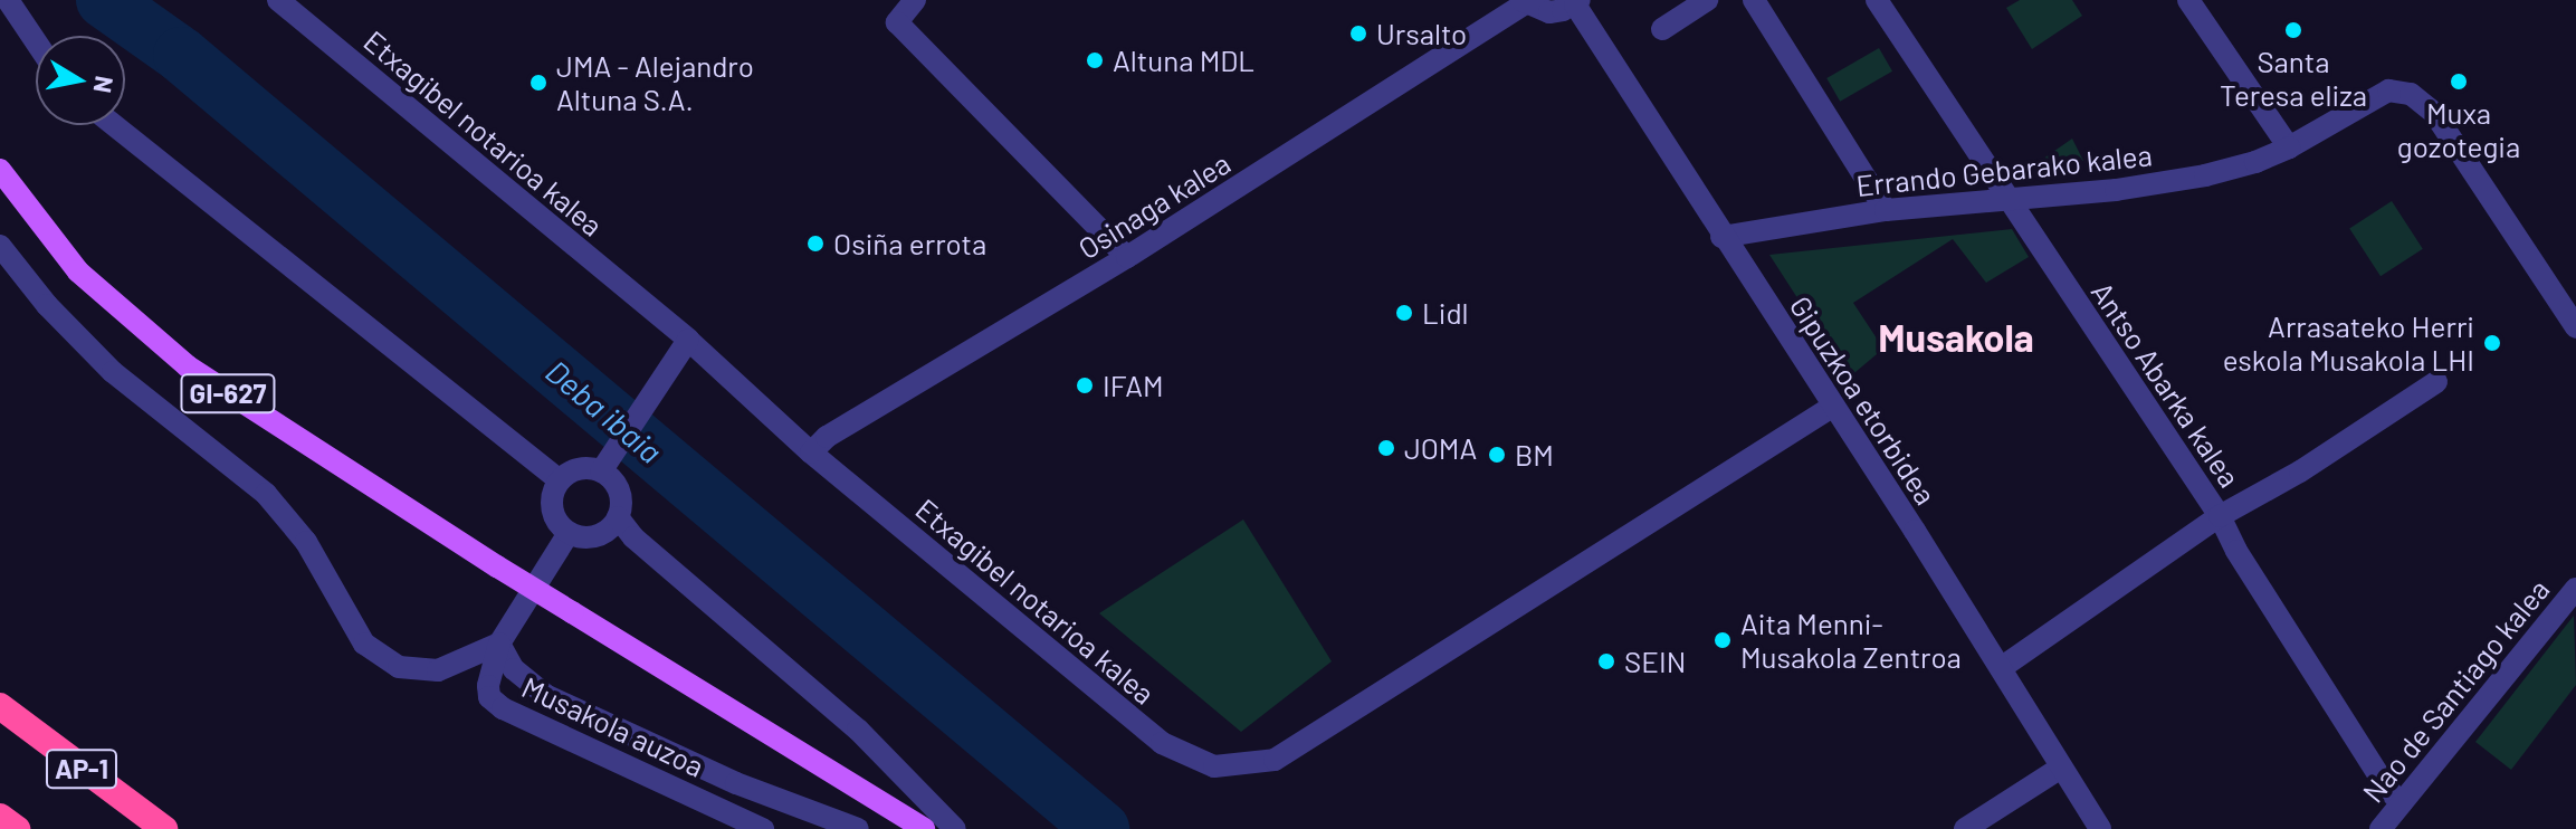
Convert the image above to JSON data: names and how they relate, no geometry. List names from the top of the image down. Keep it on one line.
{"streets":{"highway":["AP-1"],"main road":["GI-627"],"street":["Etxagibel notarioa kalea","Errando Gebarako kalea","Osinaga kalea","Antso Abarka kalea","Gipuzkoa etorbidea","Nao de Santiago kalea","Musakola auzoa"]},"crossings":[["Etxagibel notarioa kalea","Osinaga kalea"],["Etxagibel notarioa kalea","Gipuzkoa etorbidea"],["Errando Gebarako kalea","Antso Abarka kalea"],["Errando Gebarako kalea","Gipuzkoa etorbidea"],["Antso Abarka kalea","Nao de Santiago kalea"]],"districts":["Musakola"],"water":["Deba ibaia"],"places":["Santa Teresa eliza","Ursalto","Altuna MDL","Muxa gozotegia","JMA - Alejandro Altuna S.A.","Osiña errota","Lidl","Arrasateko Herri eskola Musakola LHI","IFAM","JOMA","BM","Aita Menni- Musakola Zentroa","SEIN"],"north":"right"}
